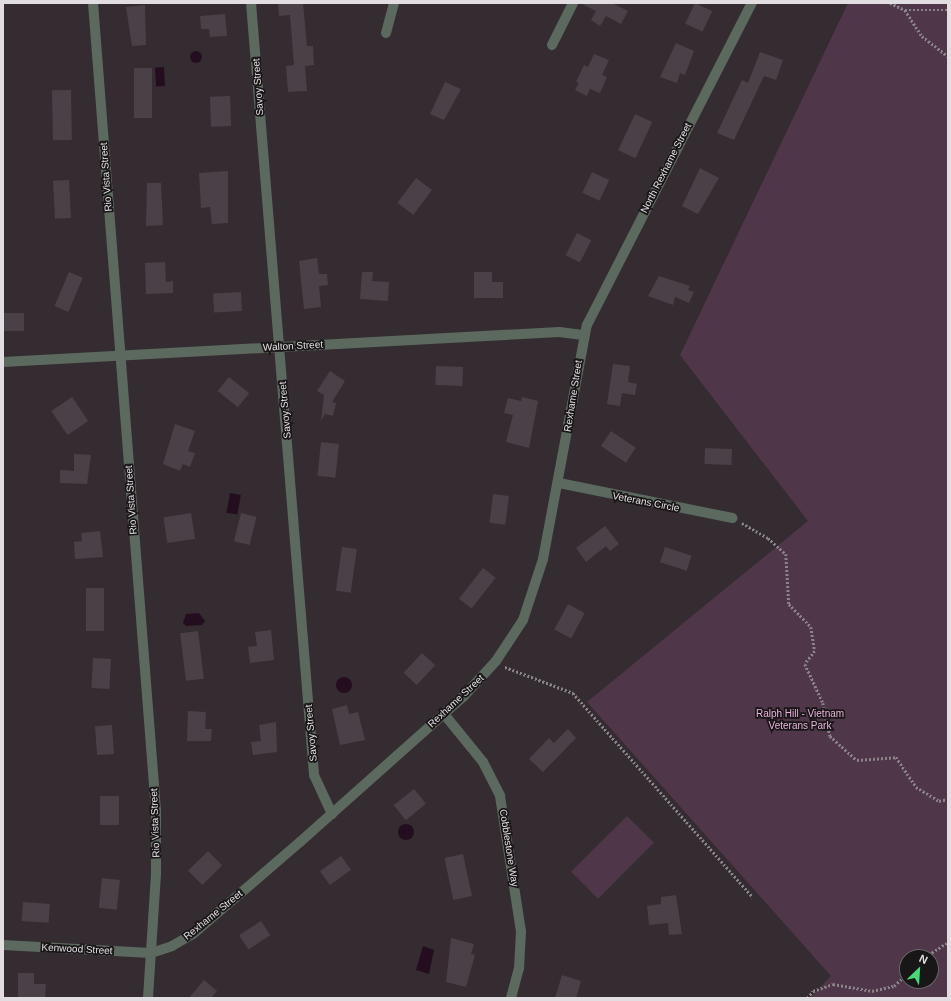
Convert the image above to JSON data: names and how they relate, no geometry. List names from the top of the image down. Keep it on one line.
{"streets":{"street":["Savoy Street","North Rexhame Street","Rio Vista Street","Walton Street","Rexhame Street","Veterans Circle","Cobblestone Way","Kenwood Street"]},"crossings":[["Savoy Street","Walton Street"],["Savoy Street","Rexhame Street"],["North Rexhame Street","Walton Street"],["North Rexhame Street","Rexhame Street"],["Rio Vista Street","Walton Street"],["Rio Vista Street","Rexhame Street"],["Rio Vista Street","Kenwood Street"],["Walton Street","Rexhame Street"],["Rexhame Street","Veterans Circle"],["Rexhame Street","Cobblestone Way"],["Rexhame Street","Kenwood Street"]],"parks":["Ralph Hill - Vietnam Veterans Park"],"north":"top right"}
